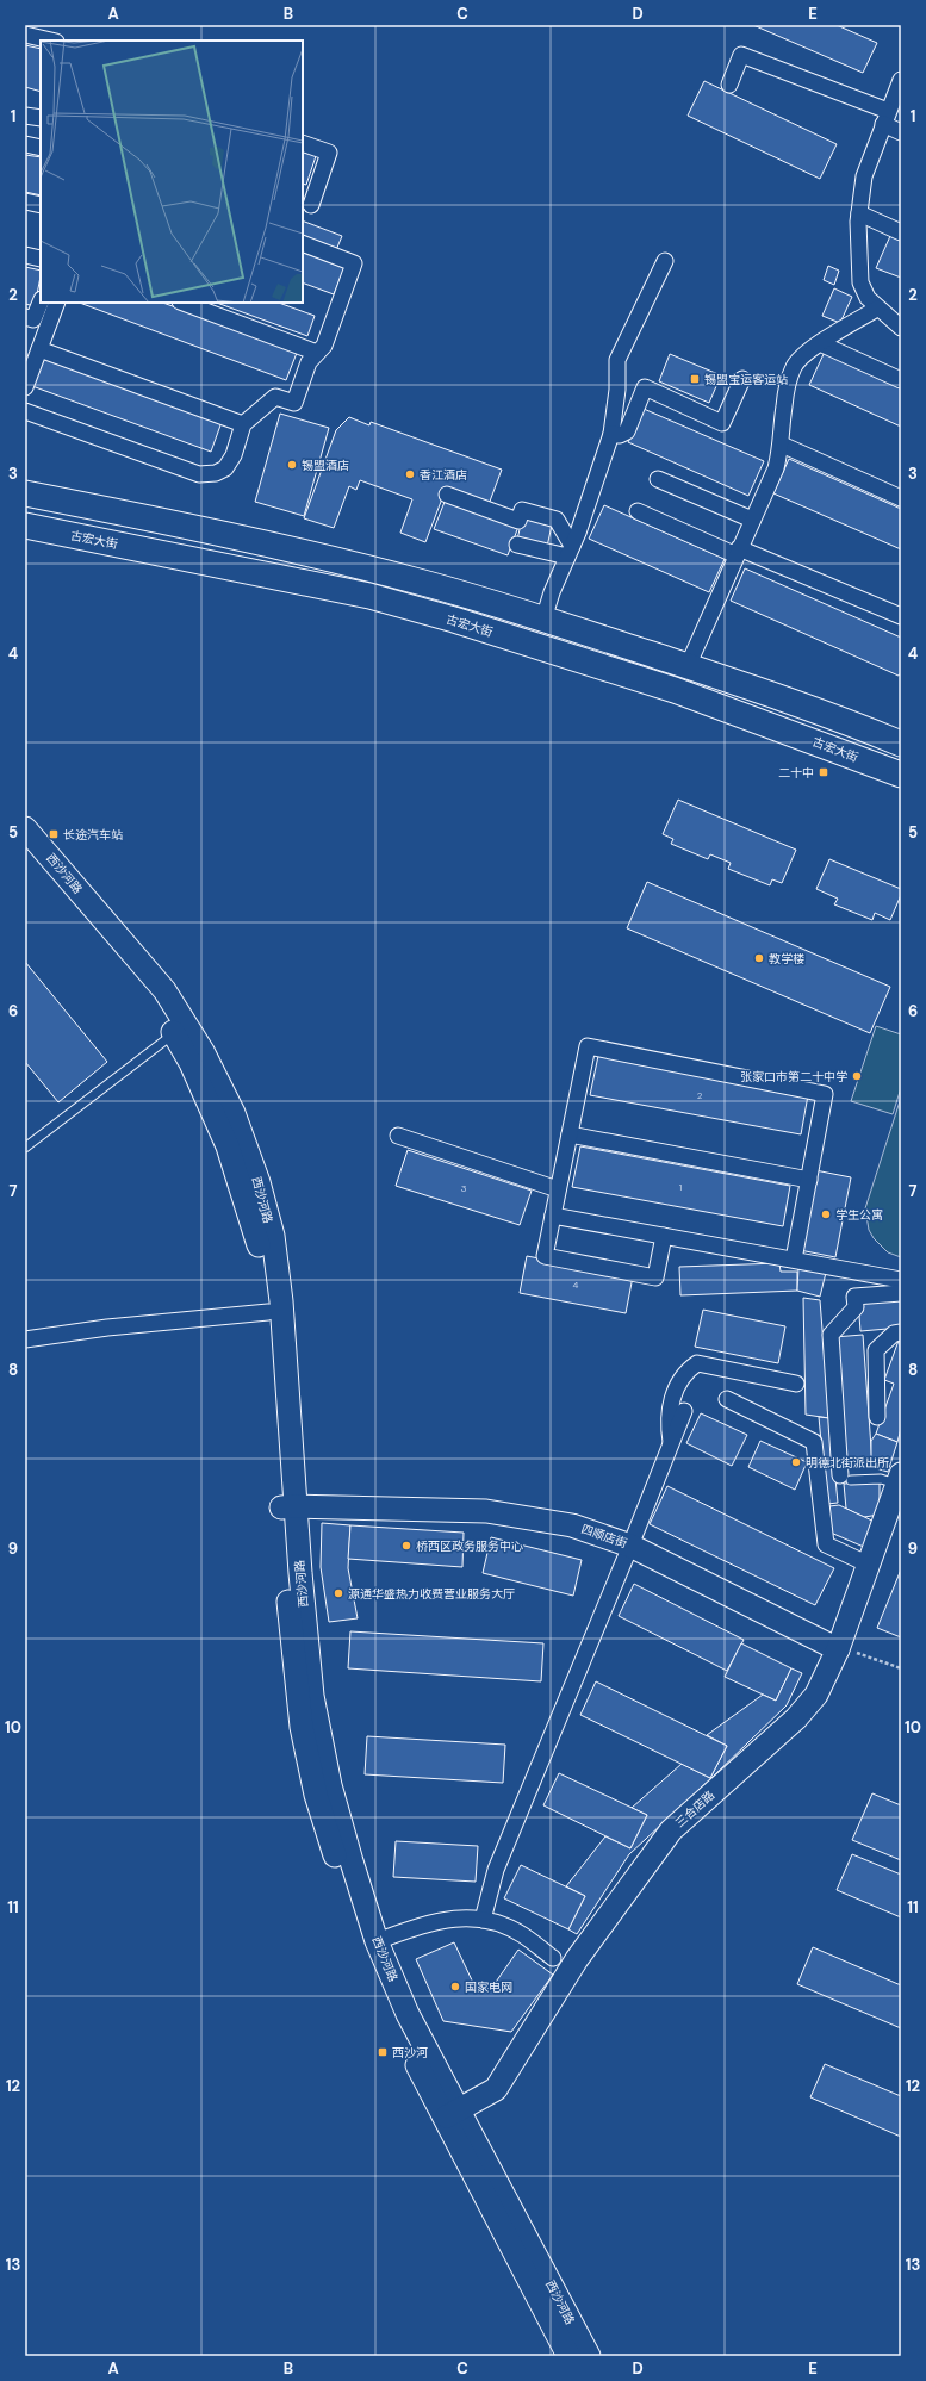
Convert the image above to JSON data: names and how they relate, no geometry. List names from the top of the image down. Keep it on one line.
{"streets":{"main road":["古宏大街"],"street":["西沙河路","四顺店街","三合店路"]},"crossings":[["西沙河路","四顺店街"],["西沙河路","三合店路"],["四顺店街","三合店路"]],"places":{"transit":["锡盟宝运客运站","二十中","长途汽车站","西沙河"],"other":["锡盟酒店","香江酒店","教学楼","张家口市第二十中学","学生公寓","明德北街派出所","桥西区政务服务中心","源通华盛热力收费营业服务大厅","国家电网"]},"house_numbers":["2","1","3","4"],"grid":{"columns":["A","B","C","D","E"],"rows":["1","2","3","4","5","6","7","8","9","10","11","12","13"]}}
